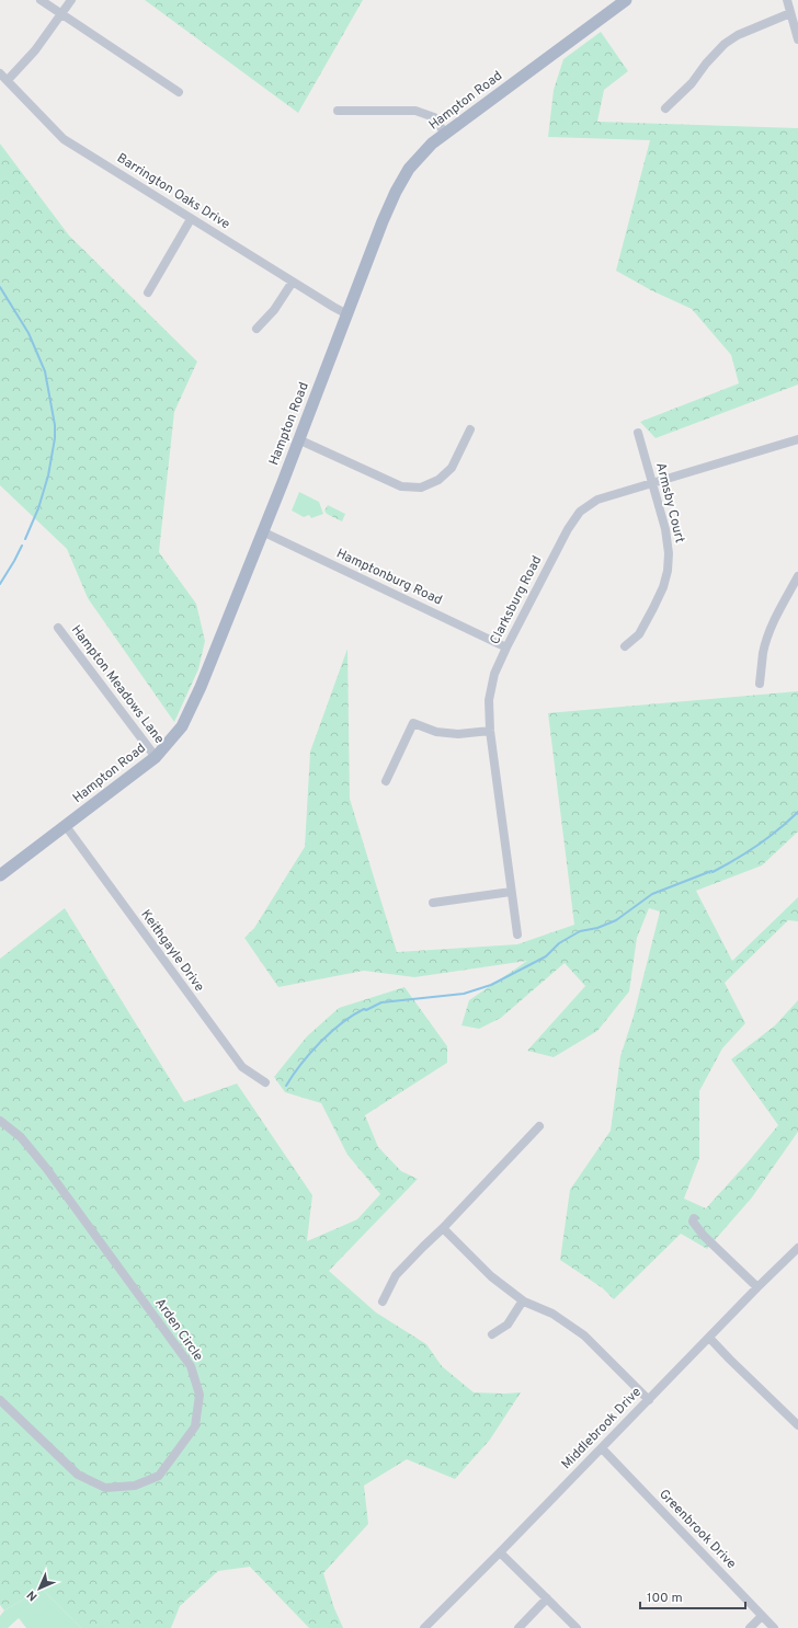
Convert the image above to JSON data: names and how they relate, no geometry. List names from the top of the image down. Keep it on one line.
{"streets":{"main road":["Hampton Road"],"street":["Barrington Oaks Drive","Armsby Court","Hamptonburg Road","Clarksburg Road","Hampton Meadows Lane","Keithgayle Drive","Arden Circle","Middlebrook Drive","Greenbrook Drive"]},"crossings":[["Hampton Road","Barrington Oaks Drive"],["Hampton Road","Hamptonburg Road"],["Hampton Road","Hampton Meadows Lane"],["Hampton Road","Keithgayle Drive"],["Armsby Court","Clarksburg Road"],["Hamptonburg Road","Clarksburg Road"],["Middlebrook Drive","Greenbrook Drive"]],"scale_bar":"100 m","north":"bottom left"}
